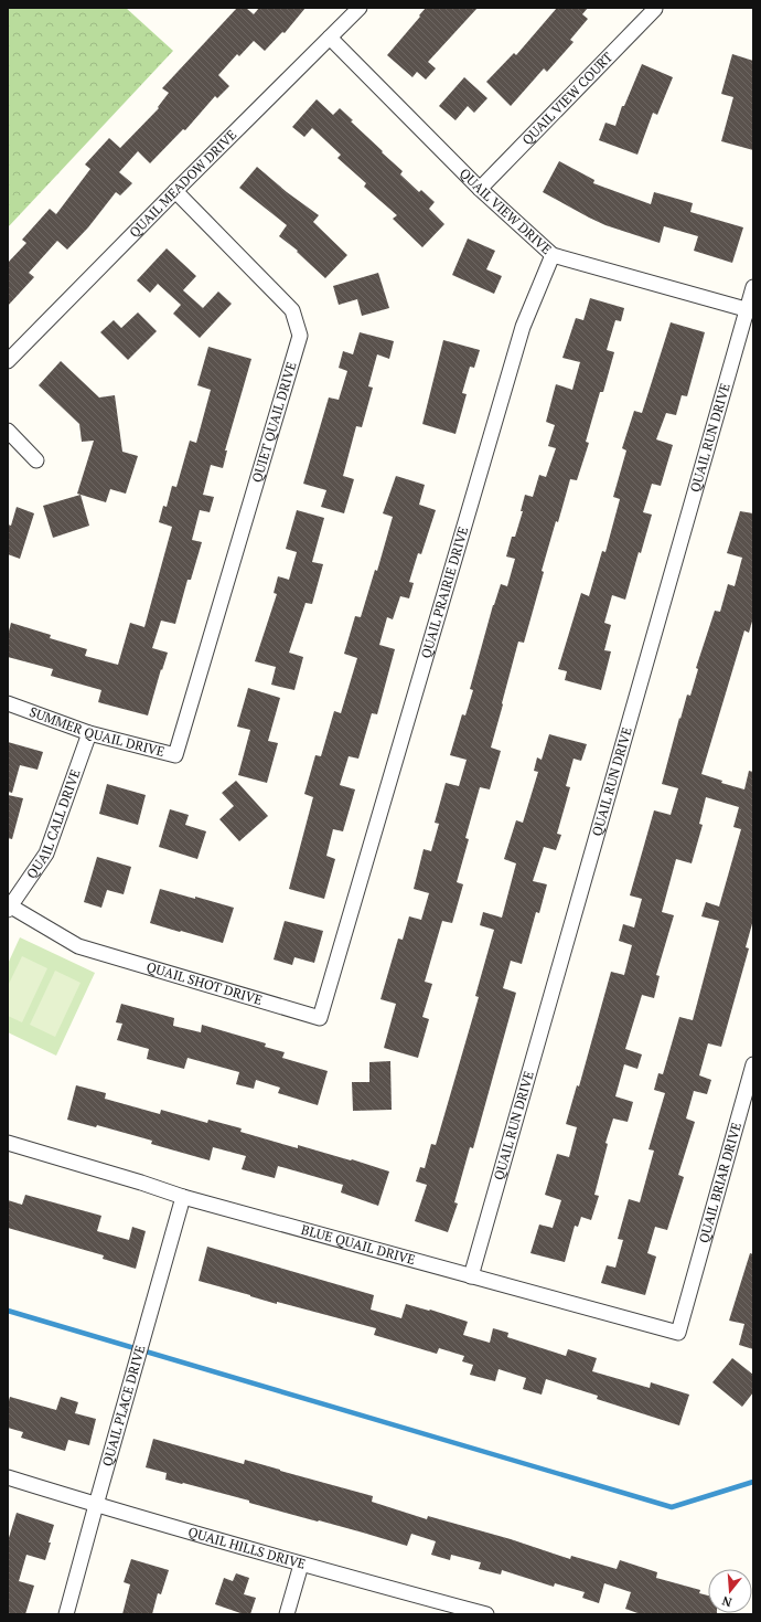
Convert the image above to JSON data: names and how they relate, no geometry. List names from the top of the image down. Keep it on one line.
{"streets":{"street":["QUAIL VIEW COURT","QUAIL MEADOW DRIVE","QUAIL VIEW DRIVE","QUIET QUAIL DRIVE","QUAIL RUN DRIVE","QUAIL PRAIRIE DRIVE","SUMMER QUAIL DRIVE","QUAIL CALL DRIVE","QUAIL SHOT DRIVE","QUAIL BRIAR DRIVE","BLUE QUAIL DRIVE","QUAIL PLACE DRIVE","QUAIL HILLS DRIVE"]},"crossings":[["QUAIL VIEW COURT","QUAIL VIEW DRIVE"],["QUAIL MEADOW DRIVE","QUAIL VIEW DRIVE"],["QUAIL MEADOW DRIVE","QUIET QUAIL DRIVE"],["QUAIL VIEW DRIVE","QUAIL RUN DRIVE"],["QUAIL VIEW DRIVE","QUAIL PRAIRIE DRIVE"],["QUIET QUAIL DRIVE","SUMMER QUAIL DRIVE"],["QUAIL RUN DRIVE","BLUE QUAIL DRIVE"],["QUAIL PRAIRIE DRIVE","QUAIL SHOT DRIVE"],["SUMMER QUAIL DRIVE","QUAIL CALL DRIVE"],["QUAIL CALL DRIVE","QUAIL SHOT DRIVE"],["QUAIL BRIAR DRIVE","BLUE QUAIL DRIVE"],["BLUE QUAIL DRIVE","QUAIL PLACE DRIVE"],["QUAIL PLACE DRIVE","QUAIL HILLS DRIVE"]],"north":"bottom"}
